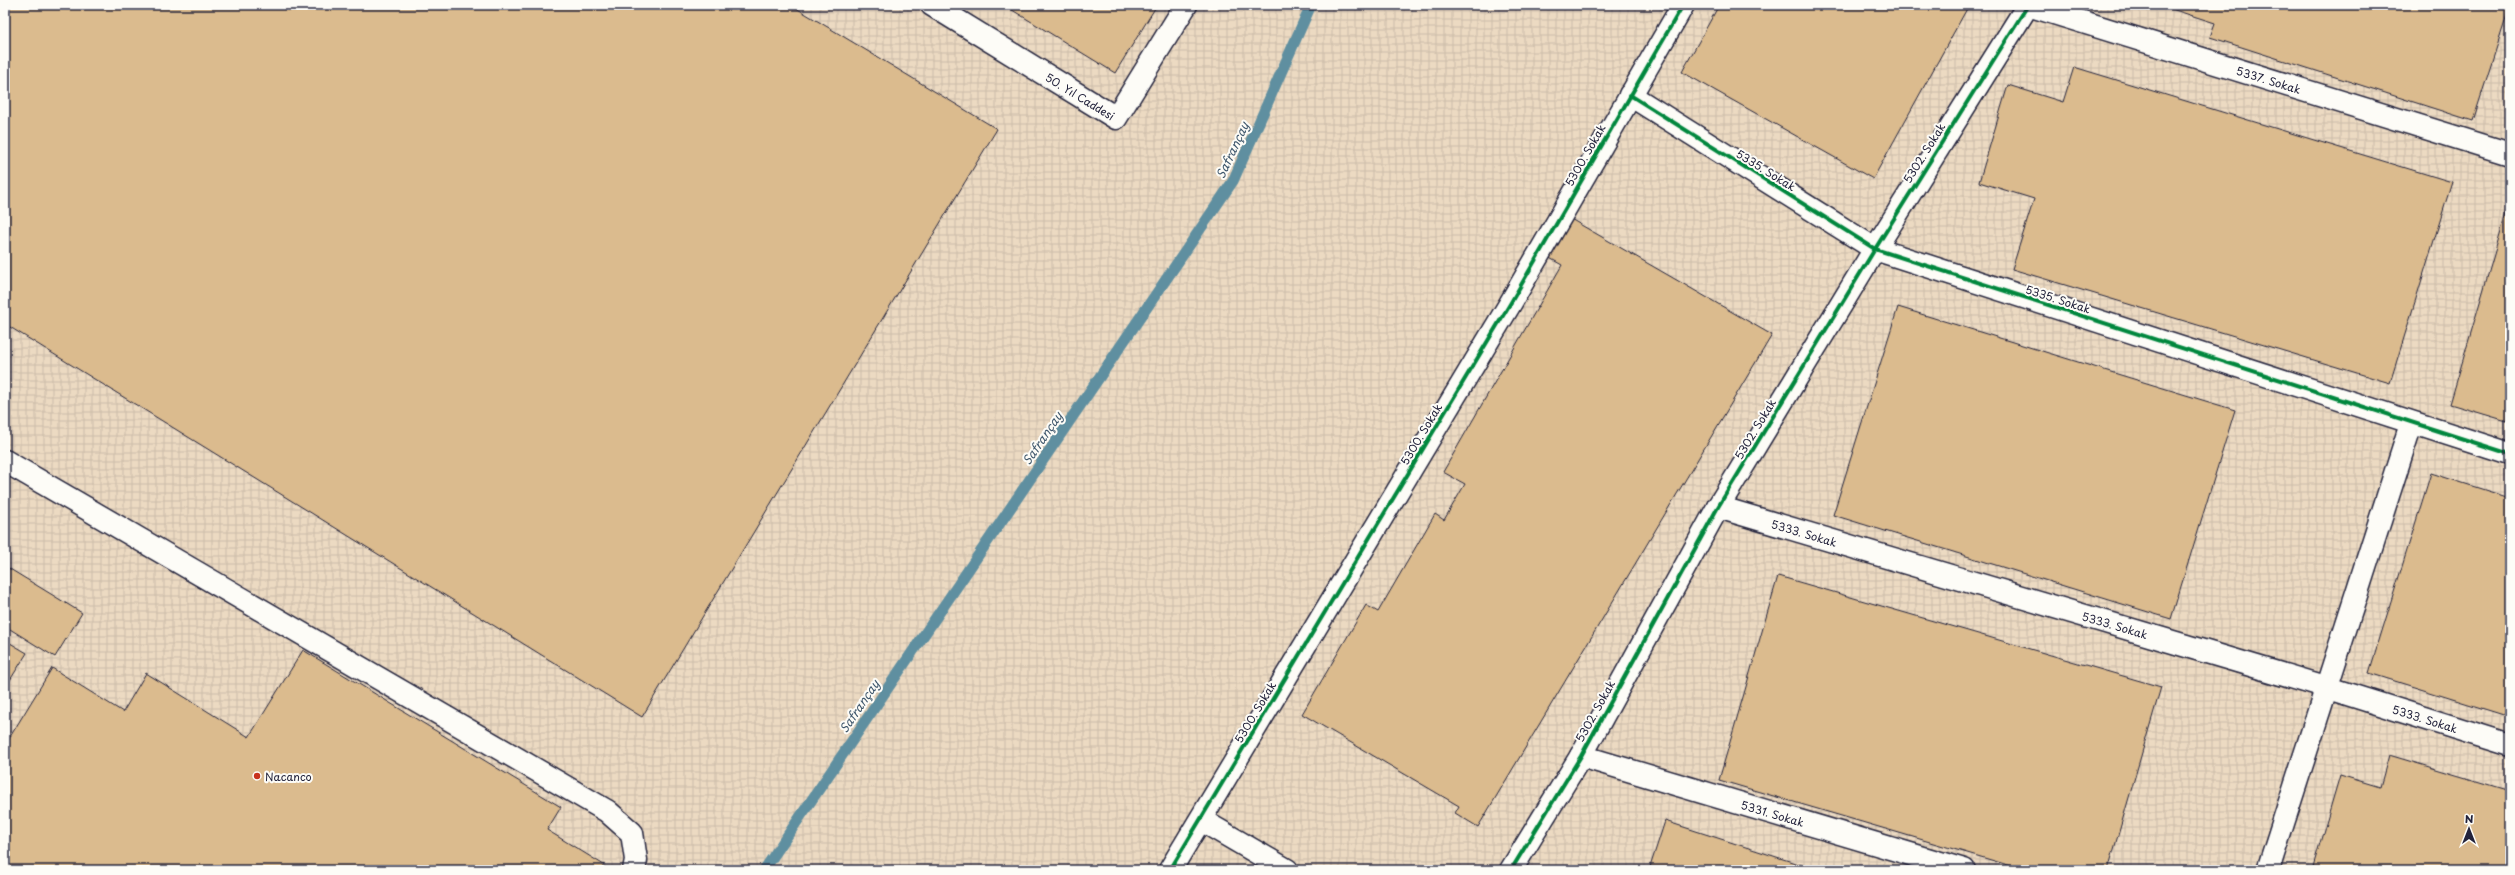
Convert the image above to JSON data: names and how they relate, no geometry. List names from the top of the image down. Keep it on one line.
{"streets":{"street":["5337. Sokak","50. Yıl Caddesi","5302. Sokak","5300. Sokak","5335. Sokak","5333. Sokak","5331. Sokak"]},"crossings":[["5337. Sokak","5302. Sokak"],["5302. Sokak","5335. Sokak"],["5302. Sokak","5333. Sokak"],["5302. Sokak","5331. Sokak"],["5300. Sokak","5335. Sokak"]],"water":["Safrançay"],"places":["Nacanco"],"north":"top"}
